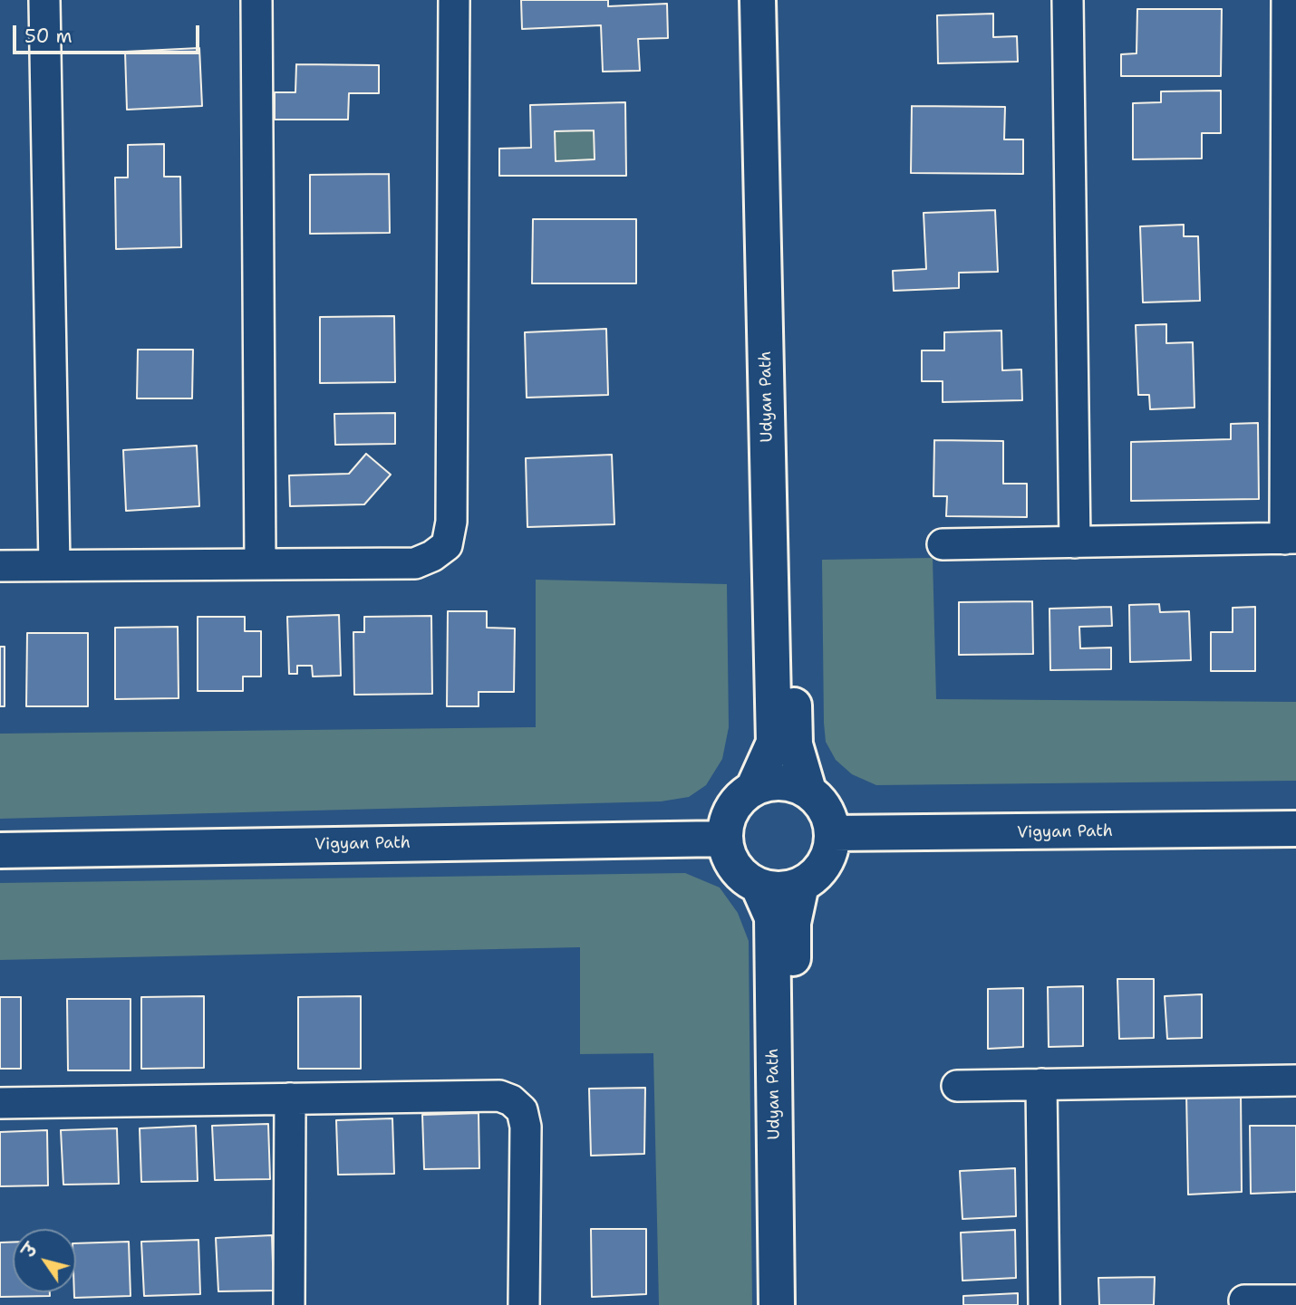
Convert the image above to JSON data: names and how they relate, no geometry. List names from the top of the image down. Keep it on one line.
{"streets":{"main road":["Udyan Path","Vigyan Path"]},"crossings":[["Udyan Path","Vigyan Path"]],"scale_bar":"50 m","north":"top left"}
